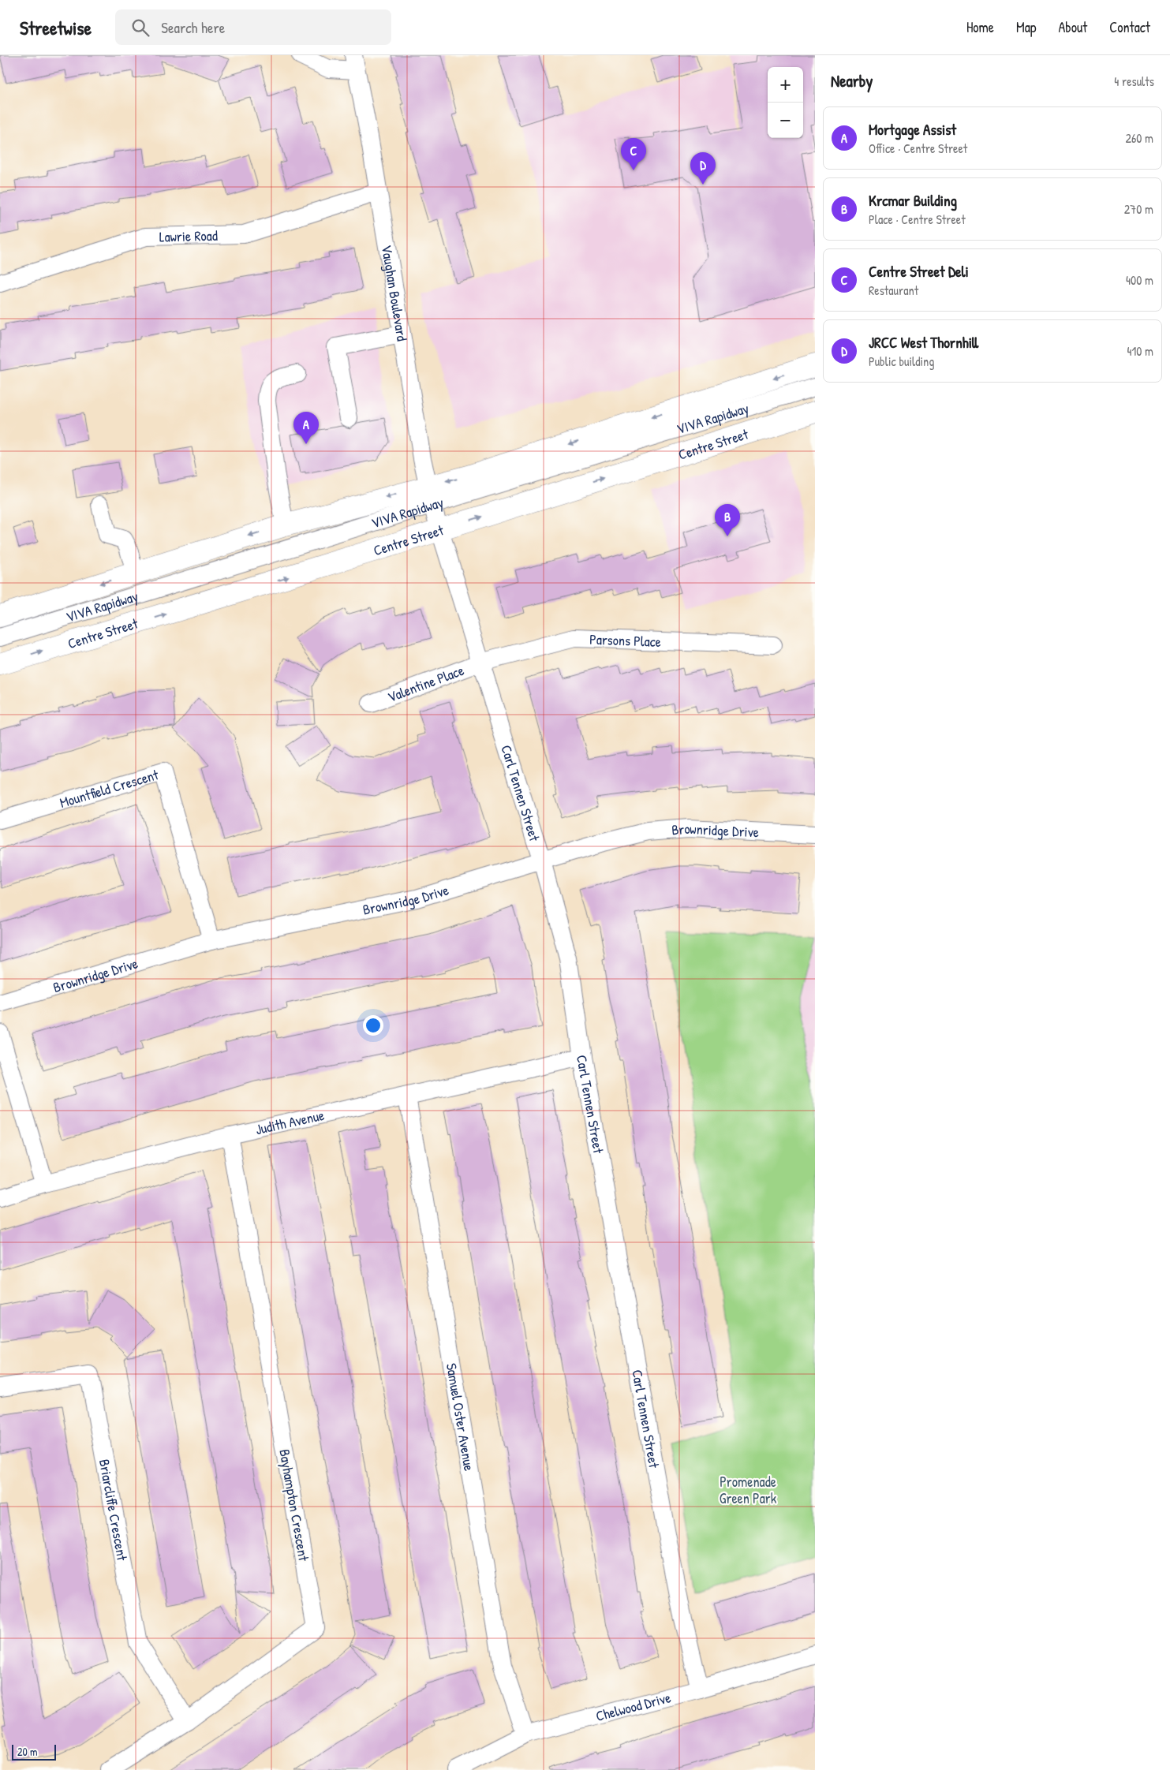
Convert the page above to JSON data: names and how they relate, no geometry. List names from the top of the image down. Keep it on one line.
{"streets":{"main road":["Centre Street"],"street":["Lawrie Road","Vaughan Boulevard","VIVA Rapidway","Parsons Place","Valentine Place","Mountfield Crescent","Carl Tennen Street","Brownridge Drive","Judith Avenue","Samuel Oster Avenue","Bayhampton Crescent","Briarcliffe Crescent","Chelwood Drive"]},"crossings":[["Lawrie Road","Vaughan Boulevard"],["Vaughan Boulevard","VIVA Rapidway"],["Vaughan Boulevard","Centre Street"],["Vaughan Boulevard","Carl Tennen Street"],["Centre Street","Carl Tennen Street"],["Parsons Place","Valentine Place"],["Parsons Place","Carl Tennen Street"],["Valentine Place","Carl Tennen Street"],["Mountfield Crescent","Brownridge Drive"],["Carl Tennen Street","Brownridge Drive"],["Carl Tennen Street","Judith Avenue"],["Carl Tennen Street","Chelwood Drive"],["Judith Avenue","Samuel Oster Avenue"],["Judith Avenue","Bayhampton Crescent"],["Samuel Oster Avenue","Chelwood Drive"],["Bayhampton Crescent","Briarcliffe Crescent"]],"parks":["Promenade Green Park"],"scale_bar":"20 m","page":{"header":"Streetwise","search":"Search here","nav":["Home","Map","About","Contact"],"heading":["Nearby","4 results"],"map_buttons":["+","−"],"list":[{"mark":"A","name":"Mortgage Assist","note":"Office · Centre Street","value":"260 m"},{"mark":"B","name":"Krcmar Building","note":"Place · Centre Street","value":"270 m"},{"mark":"C","name":"Centre Street Deli","note":"Restaurant","value":"400 m"},{"mark":"D","name":"JRCC West Thornhill","note":"Public building","value":"410 m"}],"pins":["C","D","A","B"],"scale":"20 m"}}
